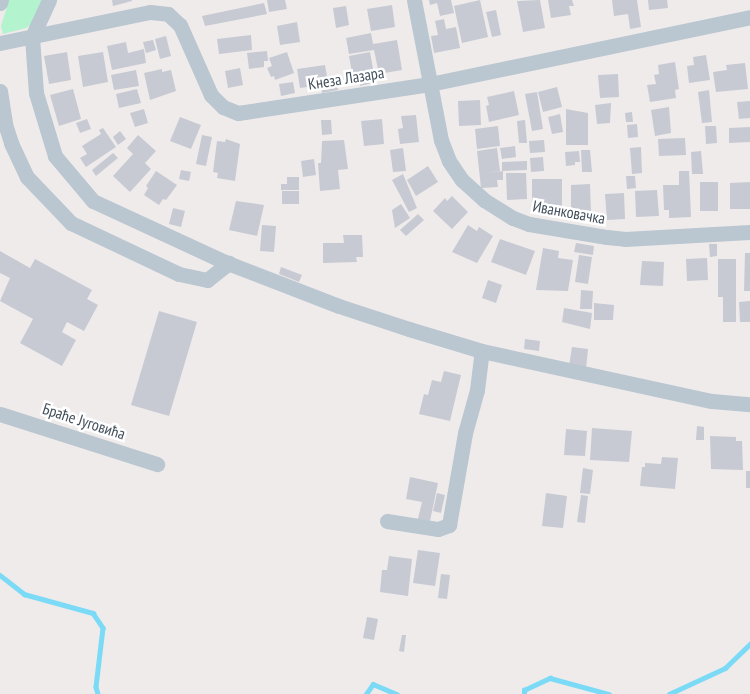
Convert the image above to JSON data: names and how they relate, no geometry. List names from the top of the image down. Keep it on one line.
{"streets":{"street":["Кнеза Лазара","Иванковачка","Браће Југовића"]},"crossings":[["Кнеза Лазара","Иванковачка"]]}
